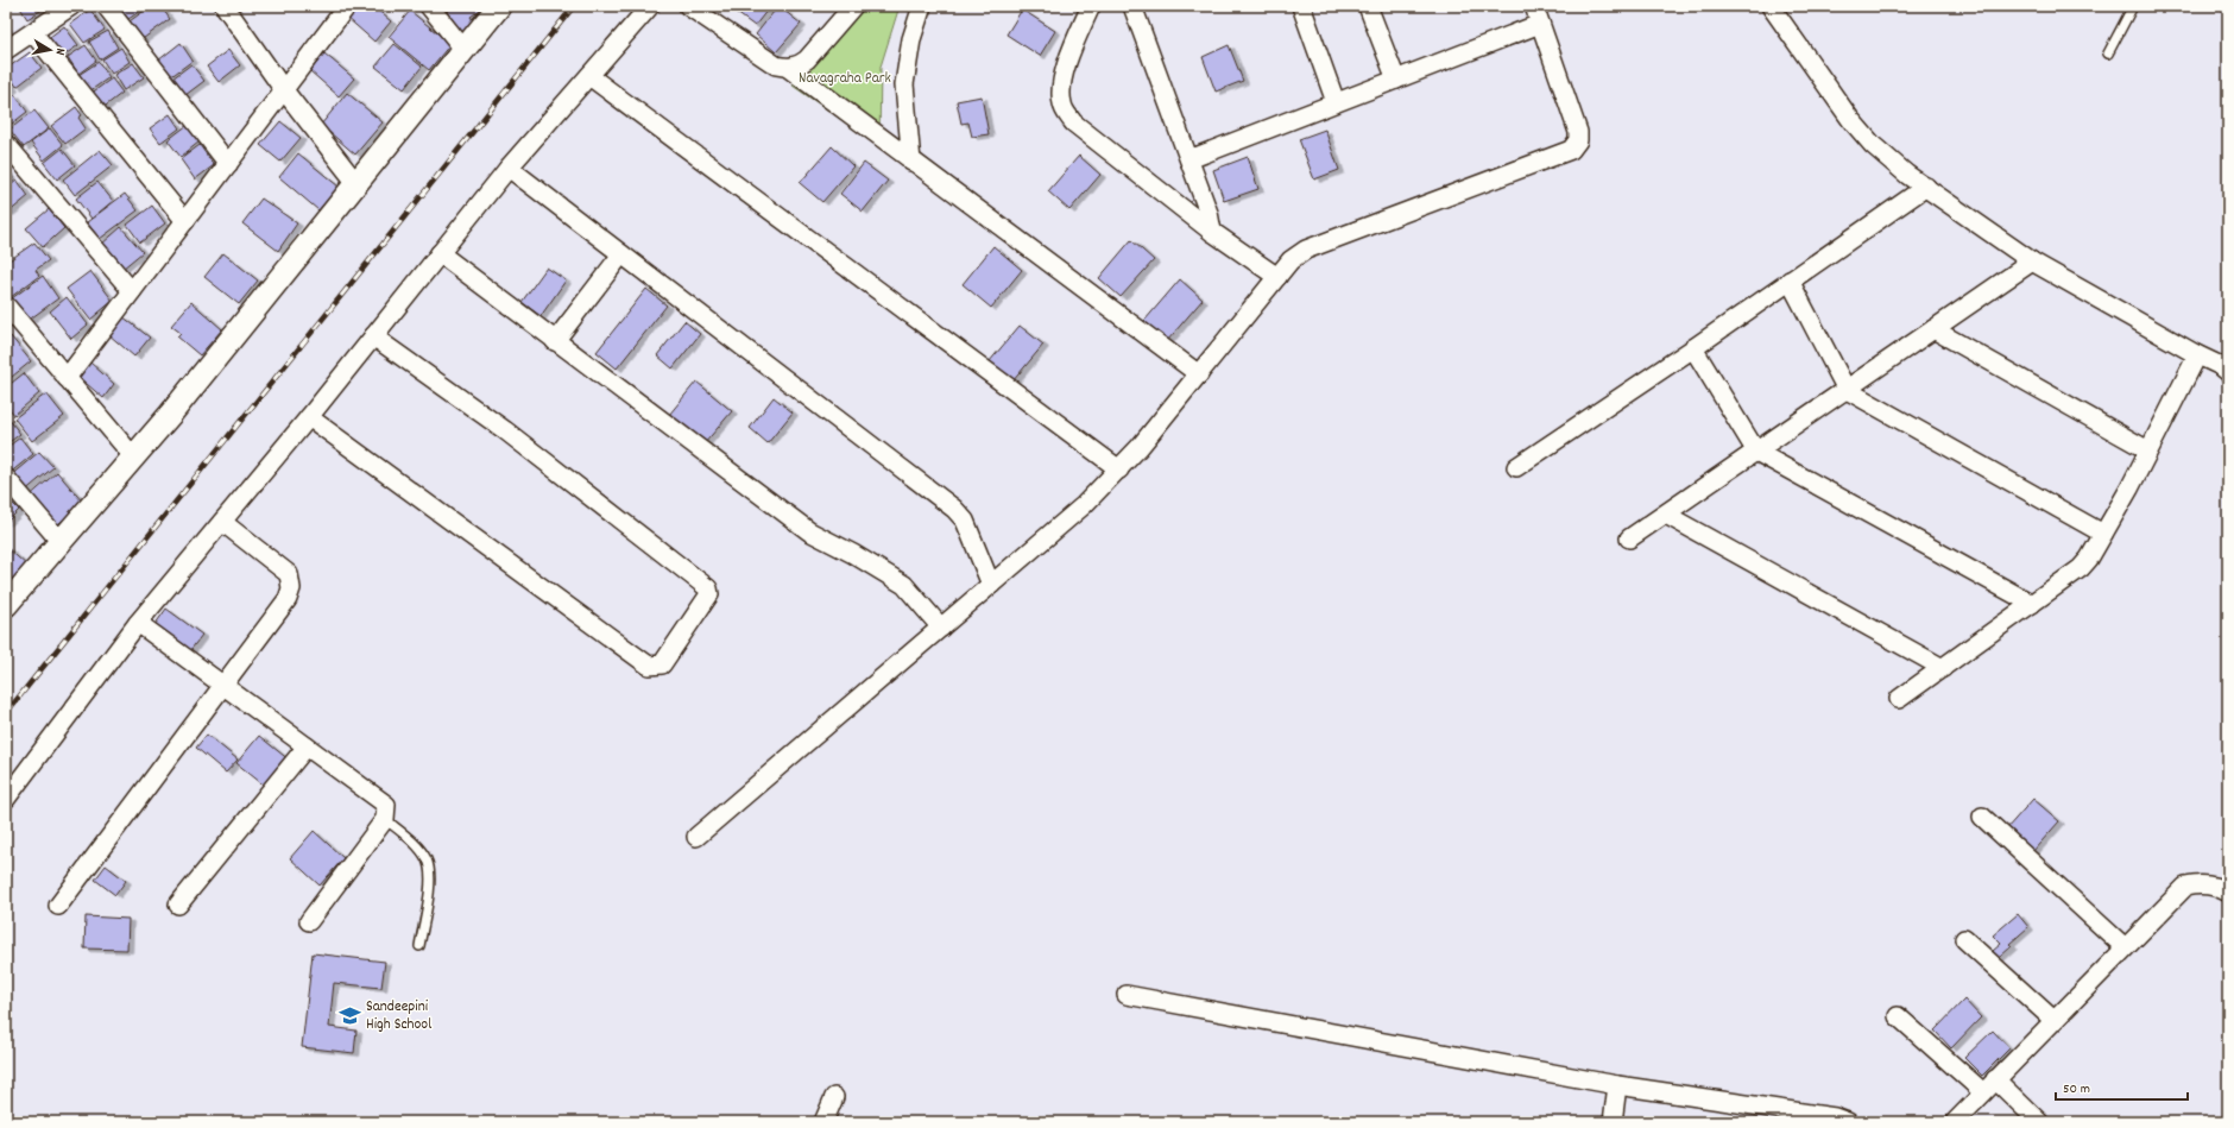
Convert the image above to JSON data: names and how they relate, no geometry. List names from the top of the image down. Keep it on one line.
{"parks":["Navagraha Park"],"places":{"school or university":["Sandeepini High School"]},"scale_bar":"50 m","north":"right"}
